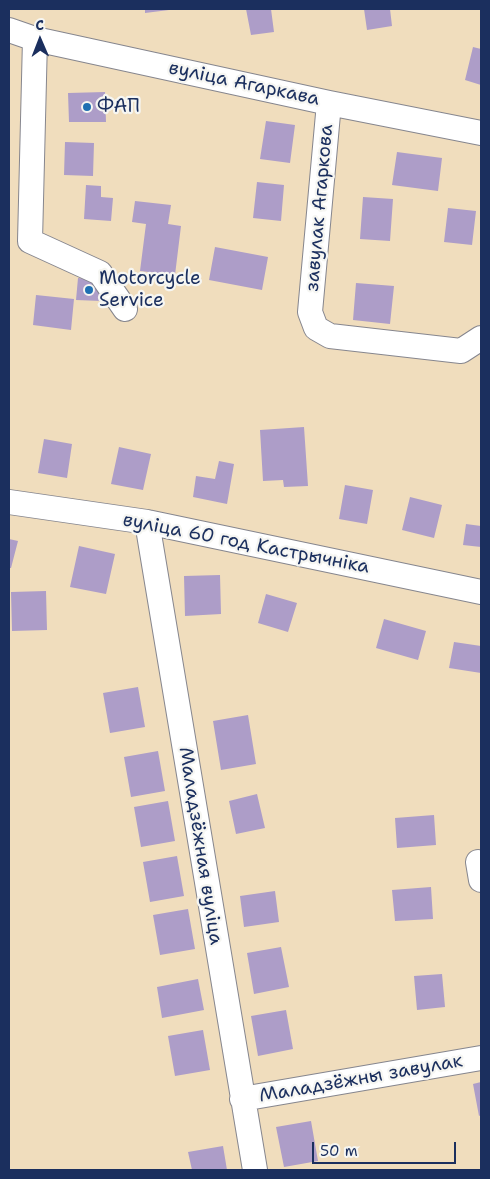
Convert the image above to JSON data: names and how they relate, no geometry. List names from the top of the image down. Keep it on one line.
{"streets":{"street":["вуліца Агаркава","завулак Агаркова","вуліца 60 год Кастрычніка","Маладзёжная вуліца","Маладзёжны завулак"]},"crossings":[["вуліца Агаркава","завулак Агаркова"],["вуліца 60 год Кастрычніка","Маладзёжная вуліца"],["Маладзёжная вуліца","Маладзёжны завулак"]],"places":["ФАП","Motorcycle Service"],"scale_bar":"50 m","north":"top"}
